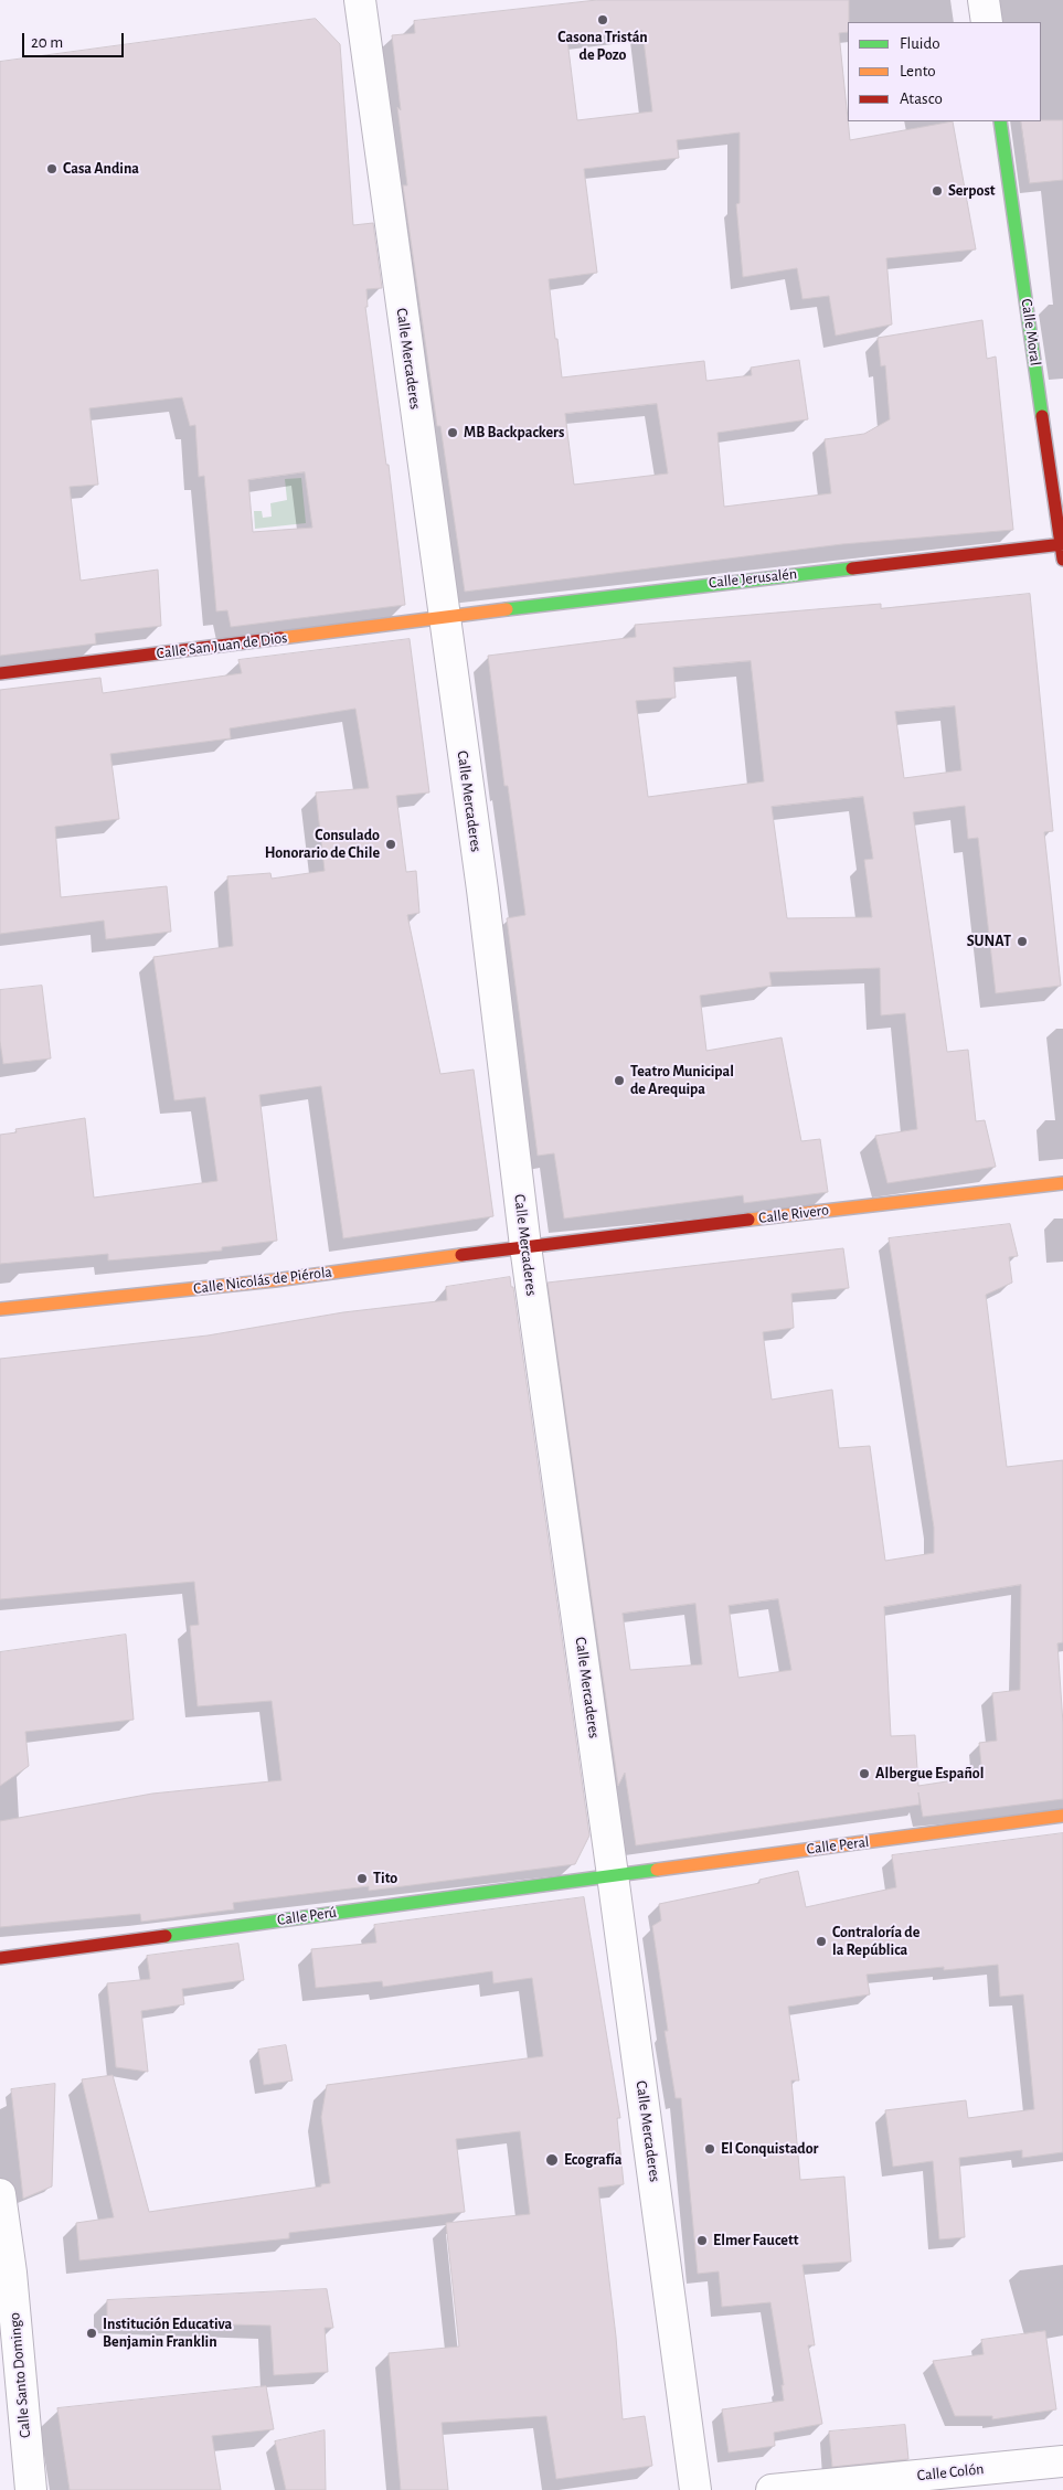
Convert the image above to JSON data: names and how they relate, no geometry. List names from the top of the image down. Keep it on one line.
{"streets":{"street":["Calle Moral","Calle Mercaderes","Calle Jerusalén","Calle San Juan de Dios","Calle Rivero","Calle Nicolás de Piérola","Calle Peral","Calle Perú","Calle Santo Domingo","Calle Colón"]},"crossings":[["Calle Moral","Calle Jerusalén"],["Calle Mercaderes","Calle Jerusalén"],["Calle Mercaderes","Calle San Juan de Dios"],["Calle Mercaderes","Calle Rivero"],["Calle Mercaderes","Calle Nicolás de Piérola"],["Calle Mercaderes","Calle Peral"],["Calle Mercaderes","Calle Perú"],["Calle Jerusalén","Calle San Juan de Dios"],["Calle Rivero","Calle Nicolás de Piérola"],["Calle Peral","Calle Perú"]],"places":["Casona Tristán de Pozo","Casa Andina","Serpost","MB Backpackers","Consulado Honorario de Chile","SUNAT","Teatro Municipal de Arequipa","Albergue Español","Tito","Contraloría de la República","El Conquistador","Ecografía","Elmer Faucett","Institución Educativa Benjamin Franklin"],"legend":["Fluido","Lento","Atasco"],"scale_bar":"20 m"}
